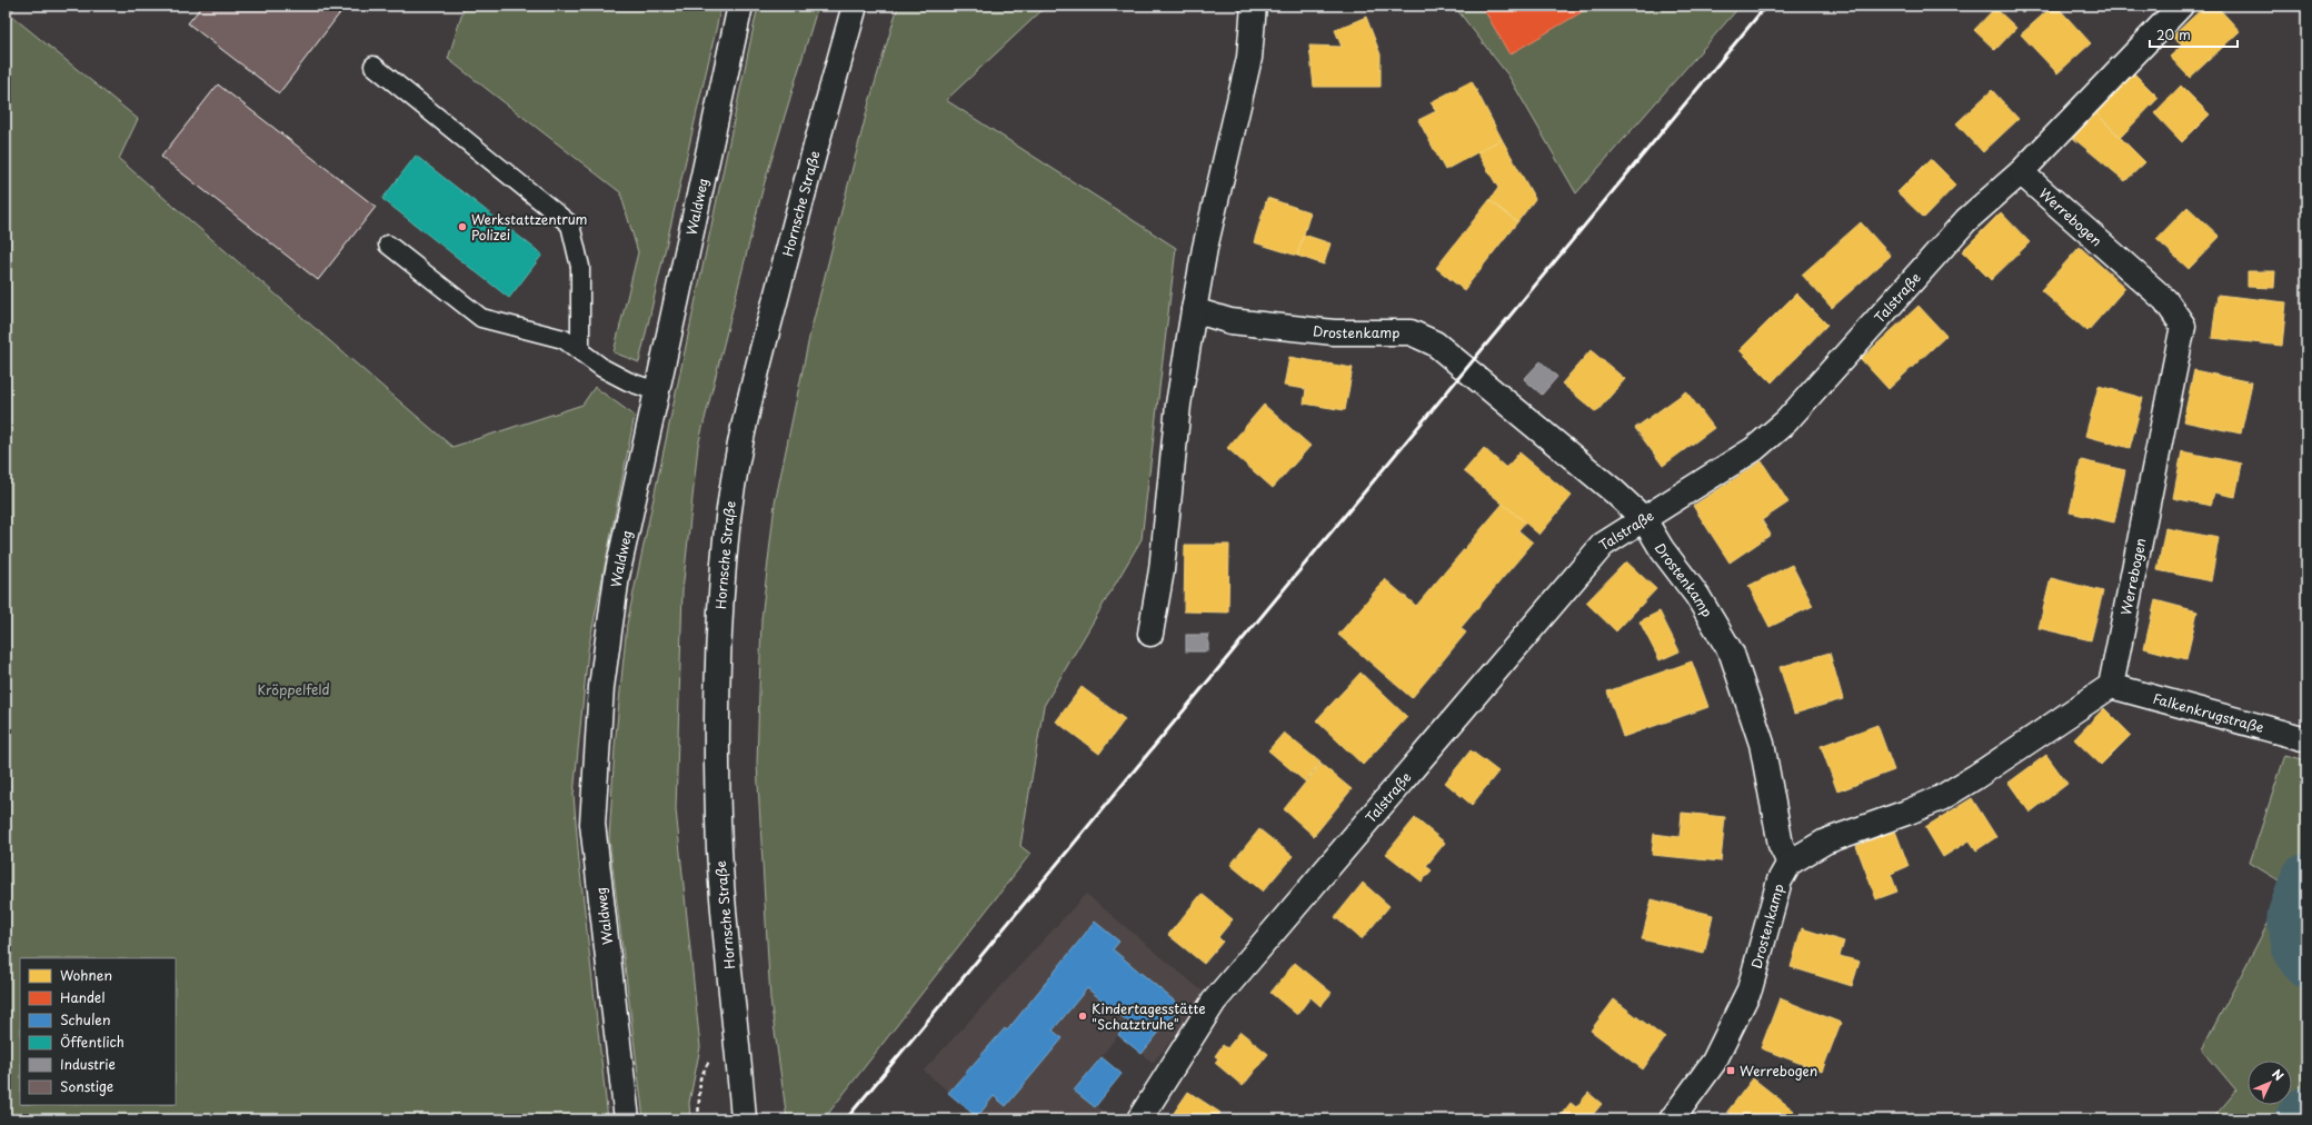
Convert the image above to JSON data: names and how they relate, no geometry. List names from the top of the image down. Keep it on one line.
{"streets":{"street":["Hornsche Straße","Waldweg","Werrebogen","Talstraße","Drostenkamp","Falkenkrugstraße"]},"crossings":[["Werrebogen","Talstraße"],["Werrebogen","Falkenkrugstraße"],["Talstraße","Drostenkamp"]],"parks":["Kröppelfeld"],"places":{"other":["Werkstattzentrum Polizei","Kindertagesstätte \"Schatztruhe\""],"transit":["Werrebogen"]},"legend":["Wohnen","Handel","Schulen","Öffentlich","Industrie","Sonstige"],"scale_bar":"20 m","north":"top right"}
